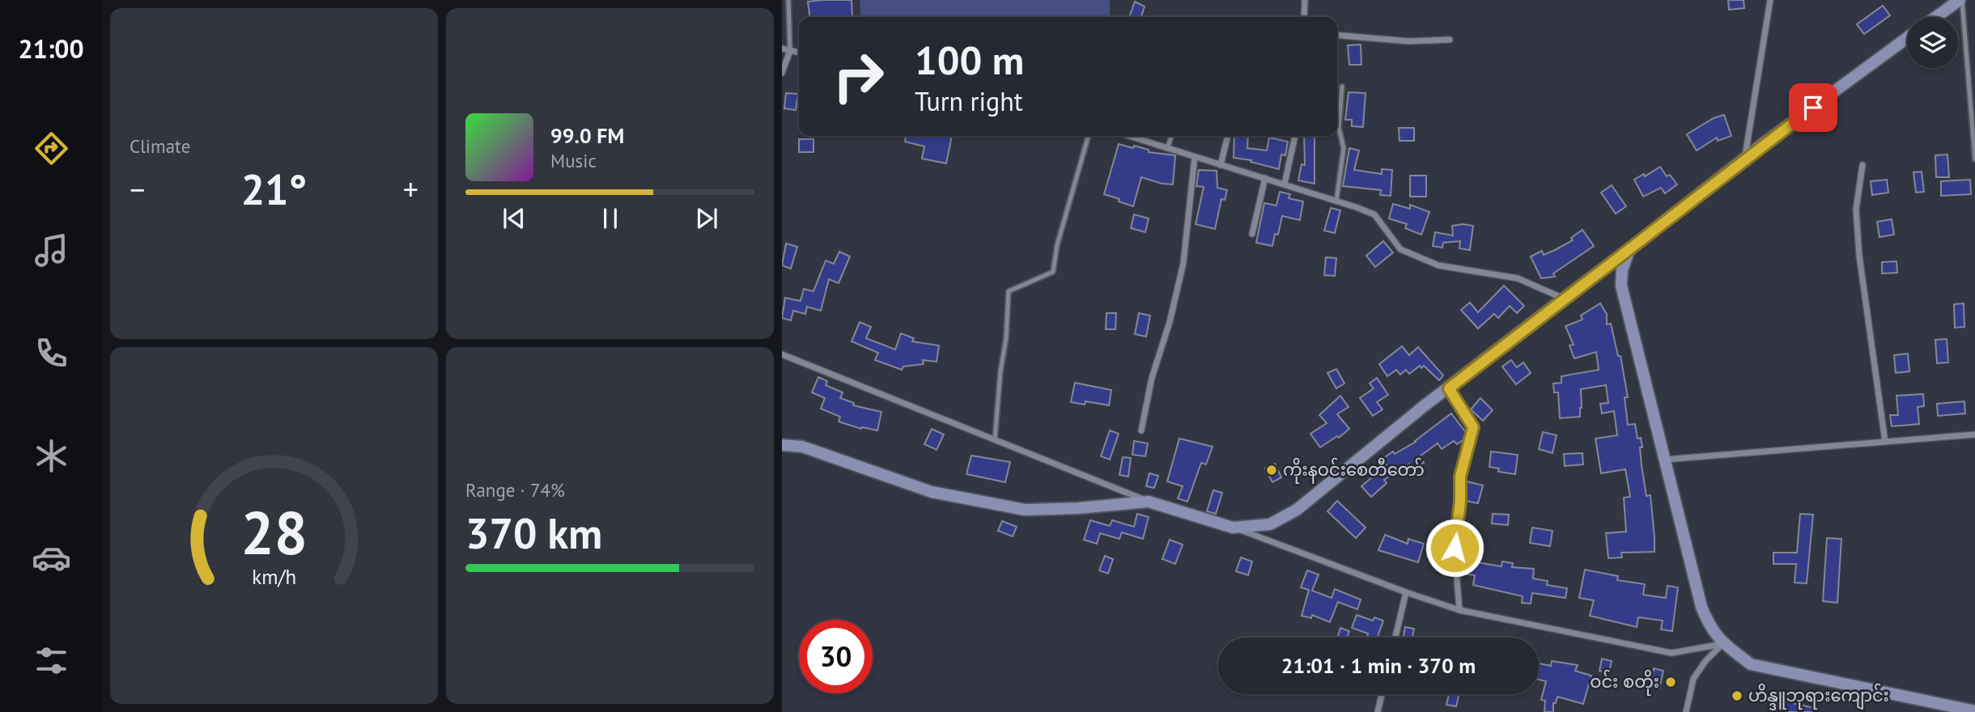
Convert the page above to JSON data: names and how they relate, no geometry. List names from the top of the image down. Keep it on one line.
{"places":["ကိုးနဝင်းစေတီတော်","ဝင်း စတိုး","ဟိန္ဒူဘုရားကျောင်း"],"page":{"tabs":"21:00","tile":["Climate",["Range · 74%","370 km"]],"turn":["100 m","Turn right"],"song":["99.0 FM","Music"],"heat":["−","21°","+"],"limit":"30","trip":"21:01 · 1 min · 370 m","gauge":["28","km/h"]}}
